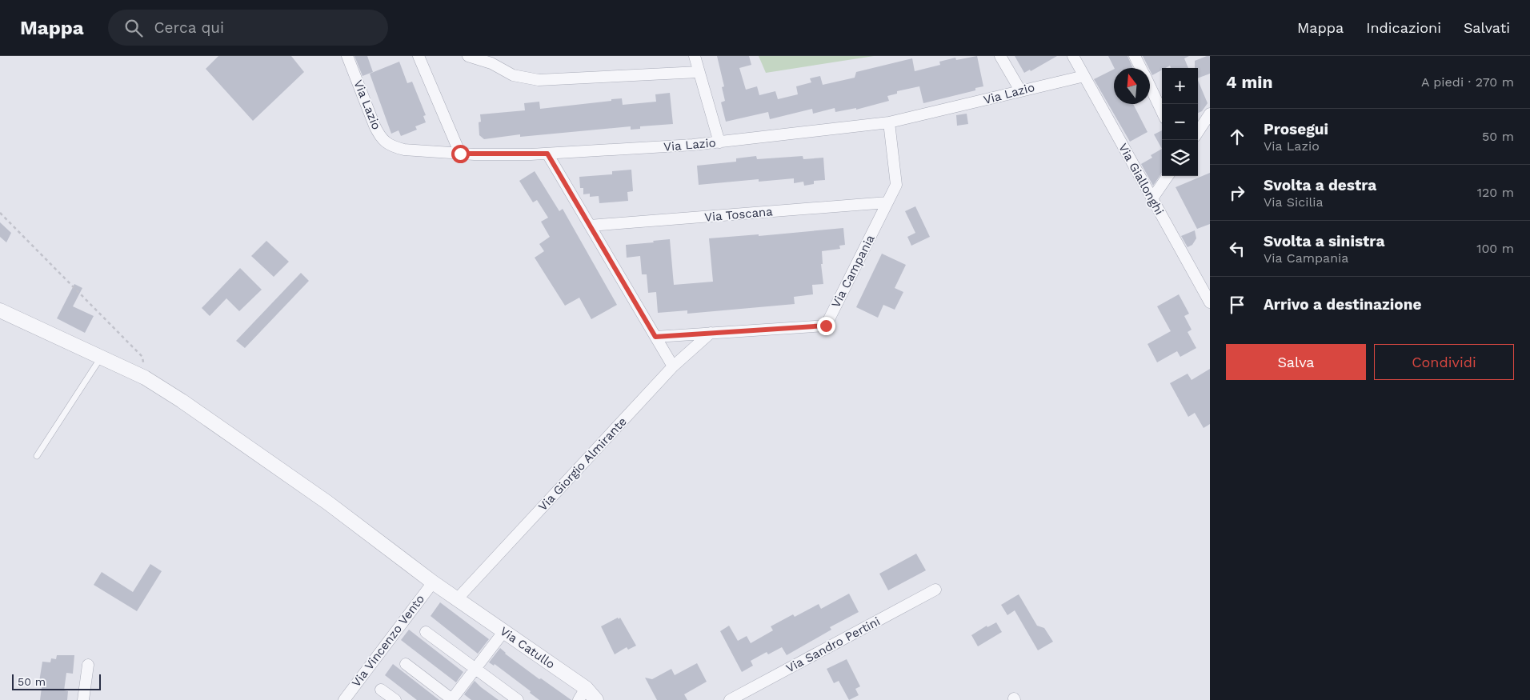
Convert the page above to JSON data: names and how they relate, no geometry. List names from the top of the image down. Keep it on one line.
{"streets":{"street":["Via Lazio","Via Giallonghi","Via Toscana","Via Campania","Via Giorgio Almirante","Via Vincenzo Vento","Via Sandro Pertini","Via Catullo"]},"crossings":[["Via Lazio","Via Giallonghi"],["Via Lazio","Via Campania"],["Via Toscana","Via Campania"],["Via Campania","Via Giorgio Almirante"],["Via Giorgio Almirante","Via Catullo"],["Via Vincenzo Vento","Via Catullo"]],"scale_bar":"50 m","north":"top","page":{"header":"Mappa","search":"Cerca qui","nav":["Mappa","Indicazioni","Salvati"],"heading":["4 min","A piedi · 270 m"],"map_buttons":["+","−"],"list":[["Prosegui","Via Lazio","50 m"],["Svolta a destra","Via Sicilia","120 m"],["Svolta a sinistra","Via Campania","100 m"],"Arrivo a destinazione"],"buttons":["Salva","Condividi"],"scale":"50 m"}}
